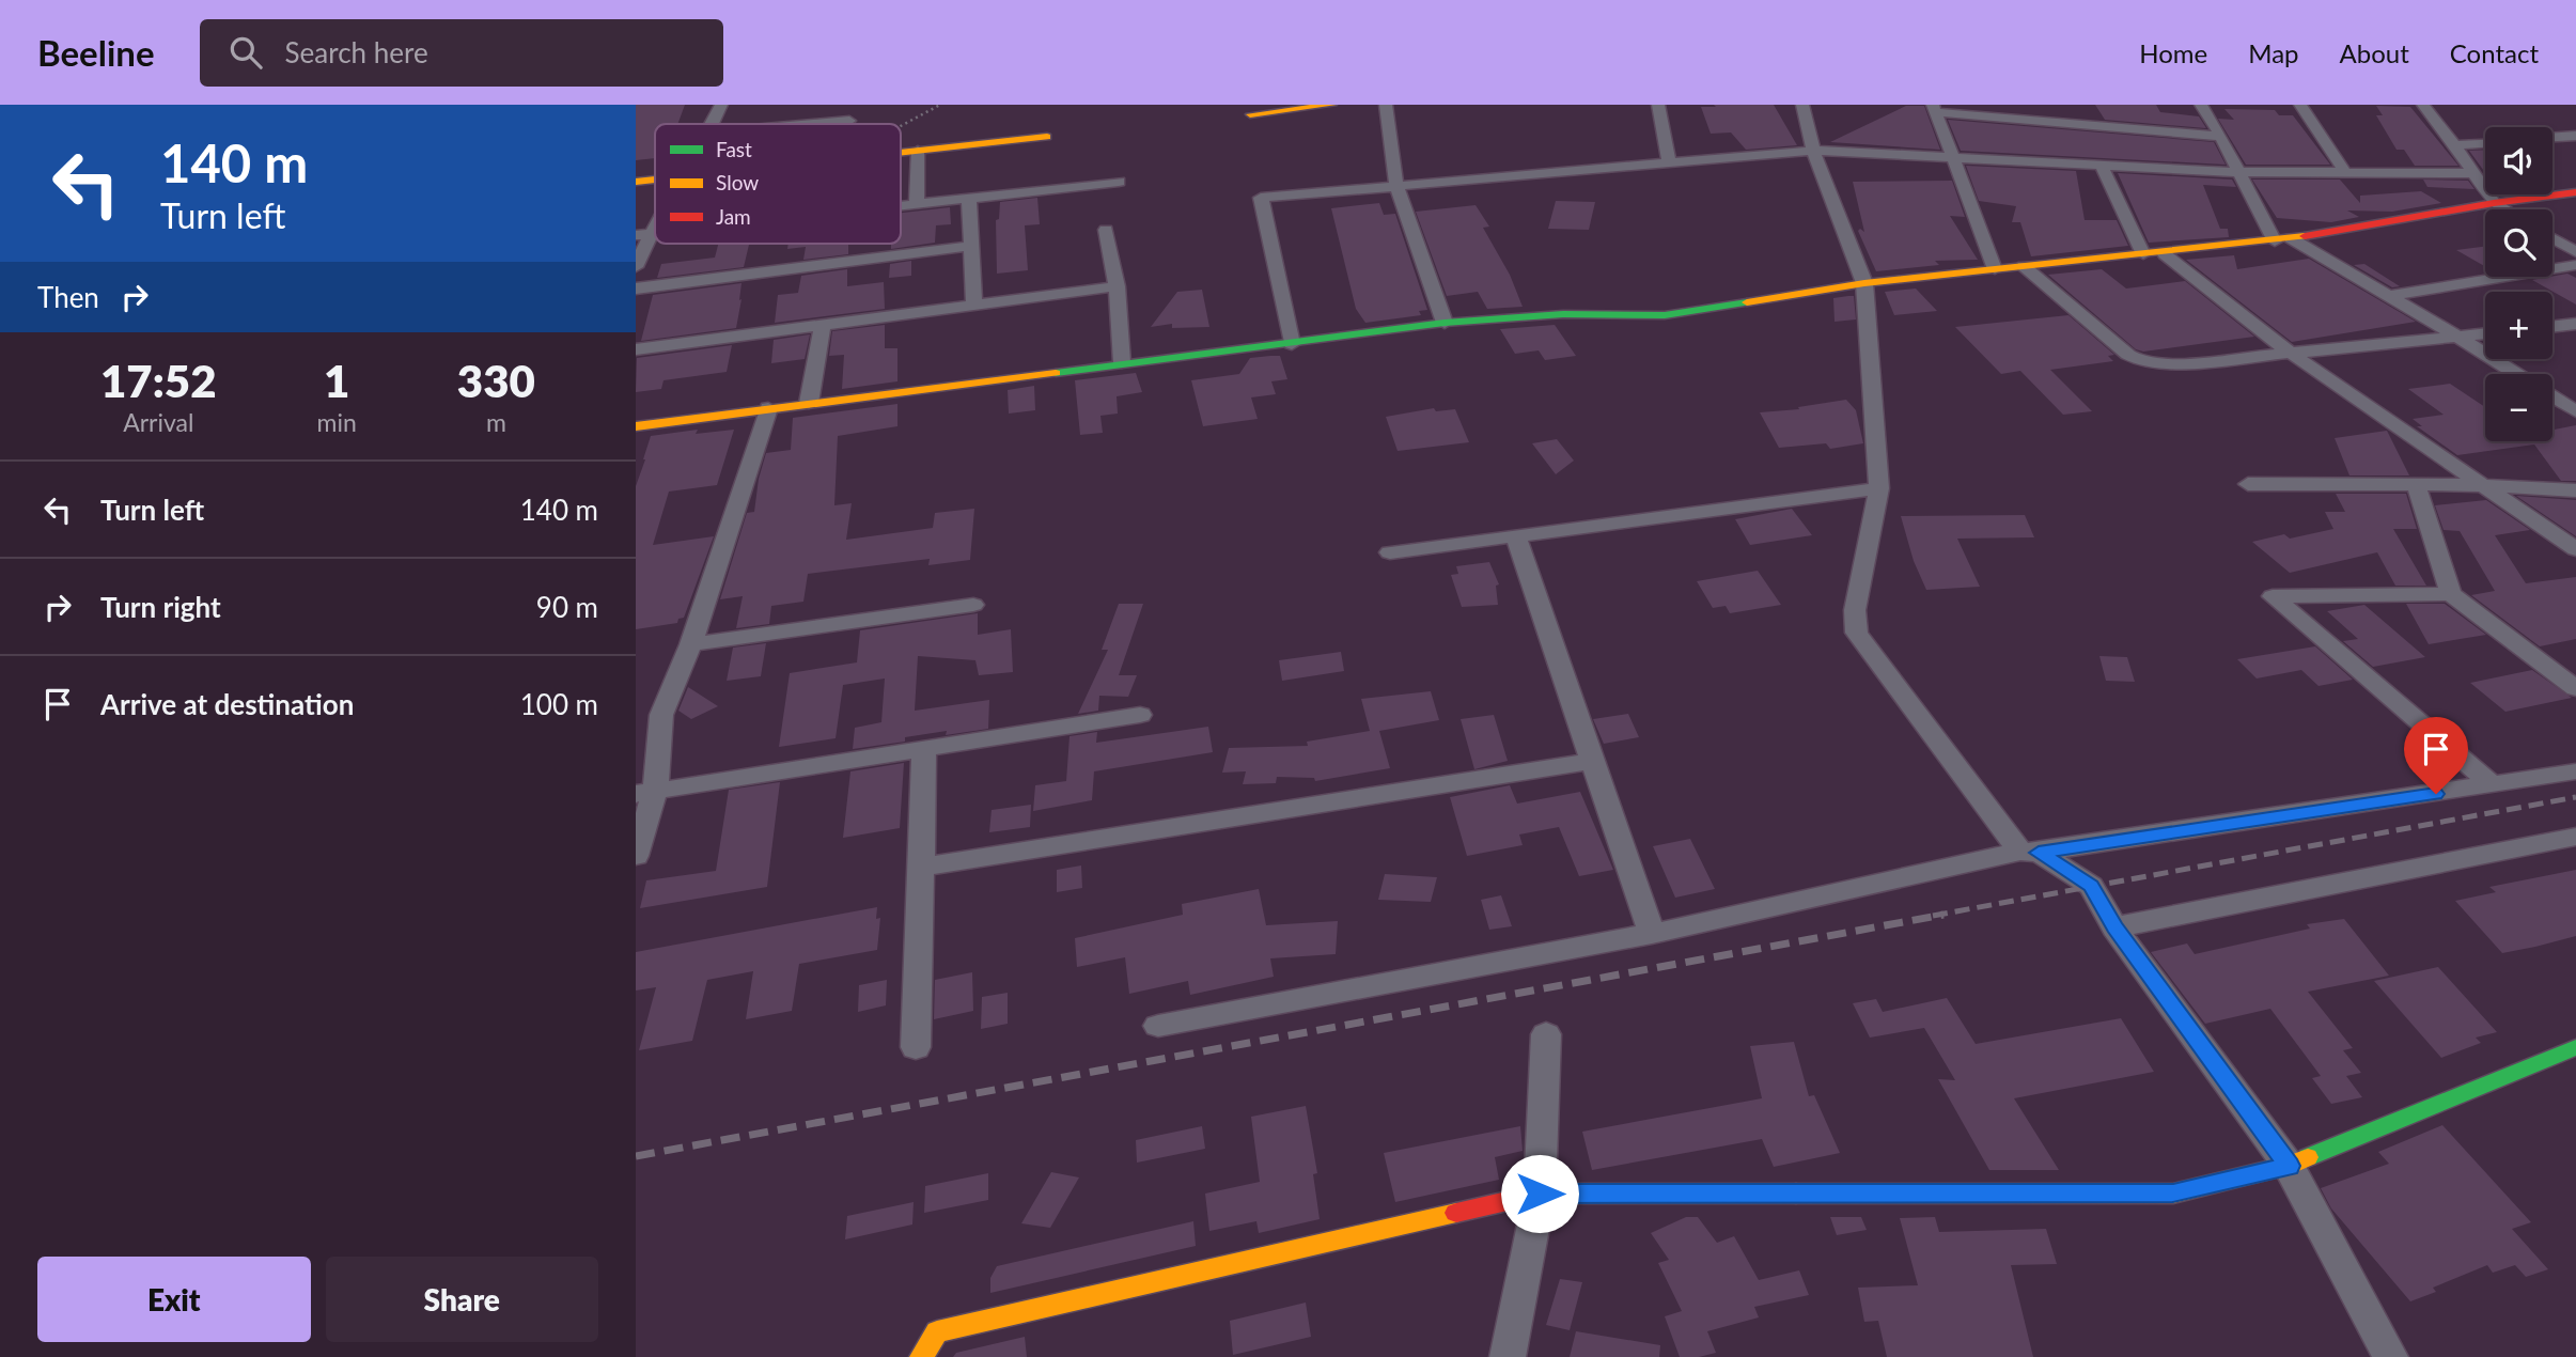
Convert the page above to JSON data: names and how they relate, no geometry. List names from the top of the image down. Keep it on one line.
{"legend":["Fast","Slow","Jam"],"page":{"header":"Beeline","search":"Search here","nav":["Home","Map","About","Contact"],"turn":["140 m","Turn left"],"map_buttons":["+","−"],"then":"Then","eta":["17:52","Arrival","1","min","330","m"],"list":[{"name":"Turn left","value":"140 m"},{"name":"Turn right","value":"90 m"},{"name":"Arrive at destination","value":"100 m"}],"buttons":["Exit","Share"]}}
